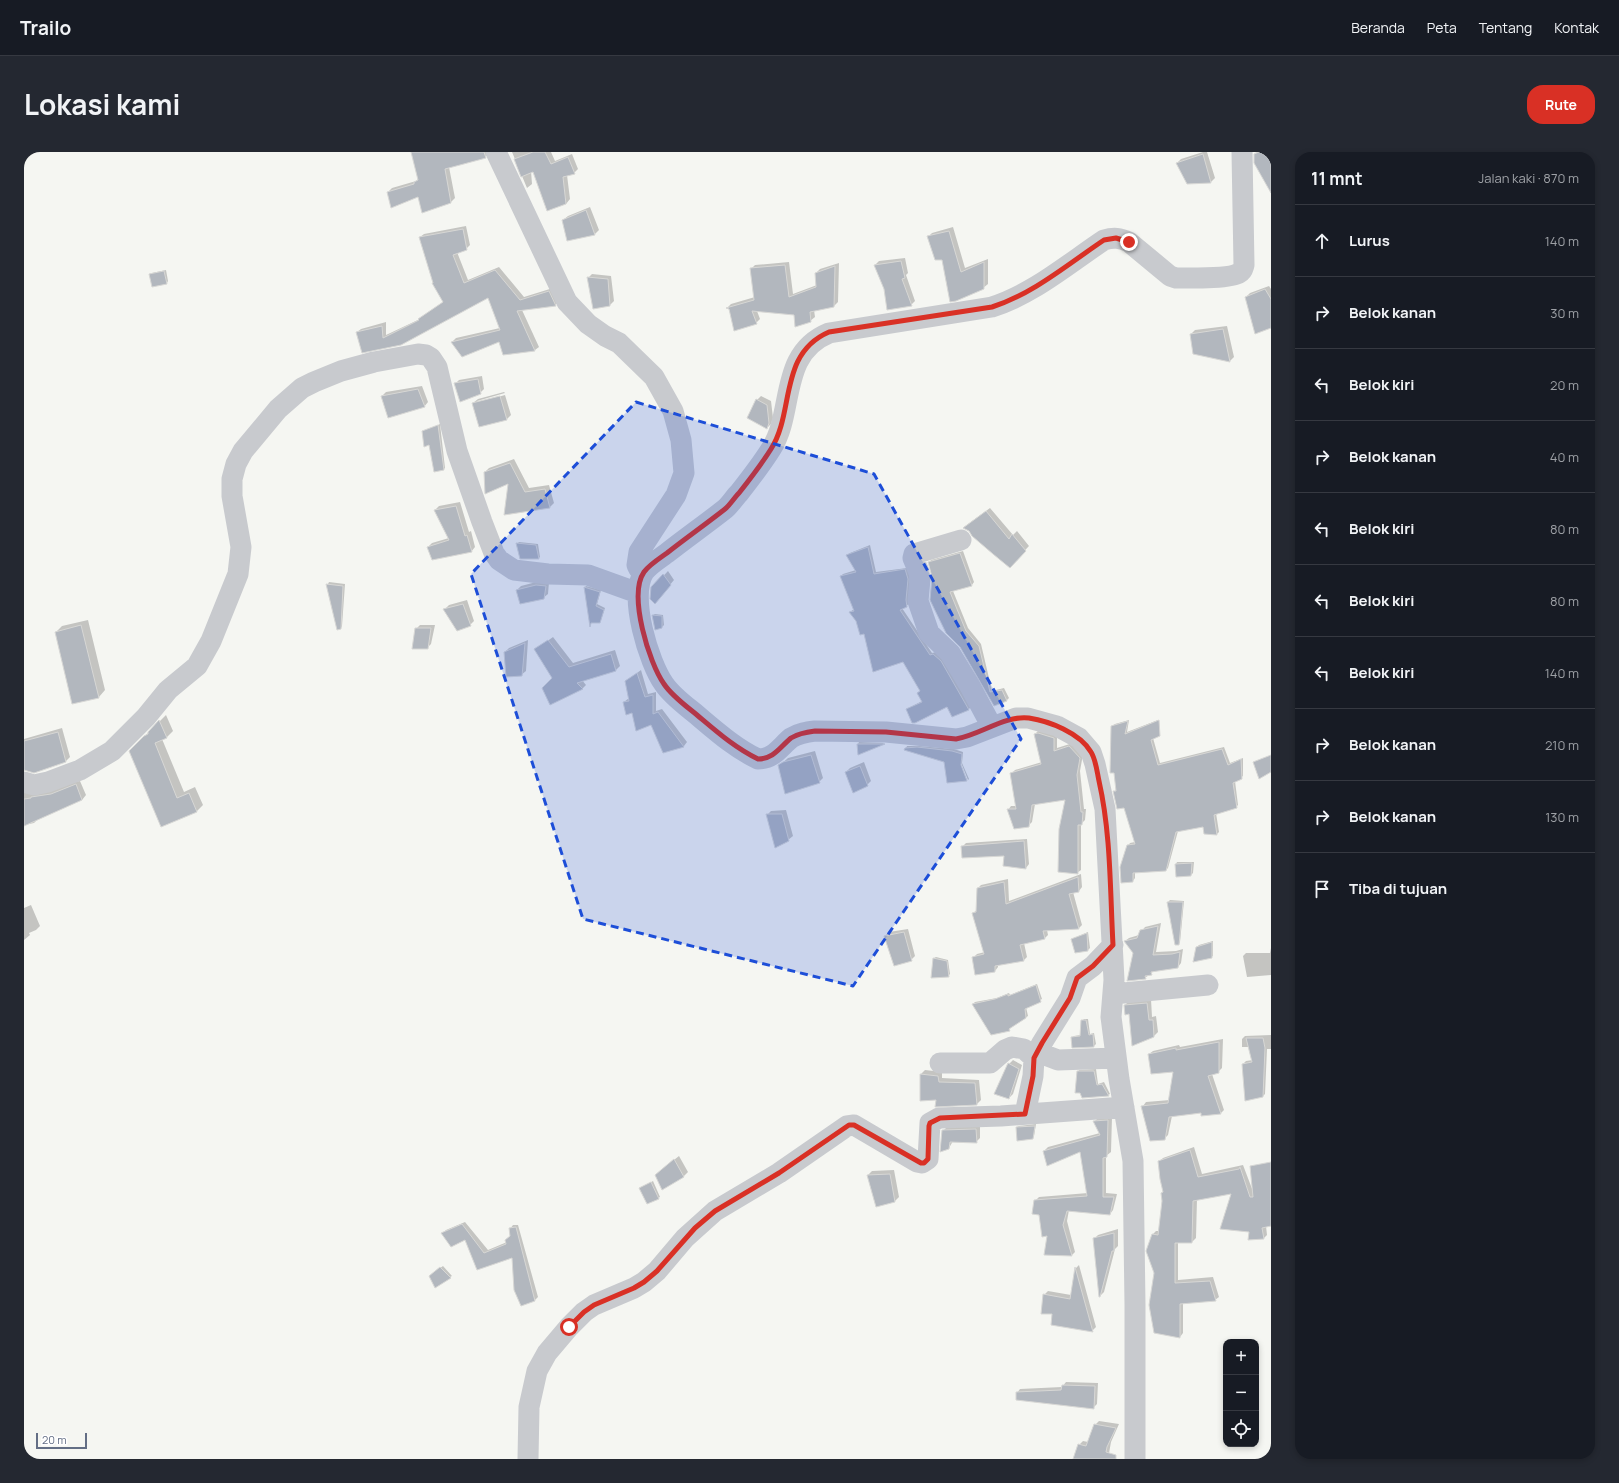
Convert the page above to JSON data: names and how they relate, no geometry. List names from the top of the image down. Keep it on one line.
{"scale_bar":"20 m","page":{"header":"Trailo","nav":["Beranda","Peta","Tentang","Kontak"],"title":"Lokasi kami","buttons":"Rute","heading":["11 mnt","Jalan kaki · 870 m"],"list":[["Lurus","140 m"],["Belok kanan","30 m"],["Belok kiri","20 m"],["Belok kanan","40 m"],["Belok kiri","80 m"],["Belok kiri","80 m"],["Belok kiri","140 m"],["Belok kanan","210 m"],["Belok kanan","130 m"],"Tiba di tujuan"],"map_buttons":["+","−"],"scale":"20 m"}}
